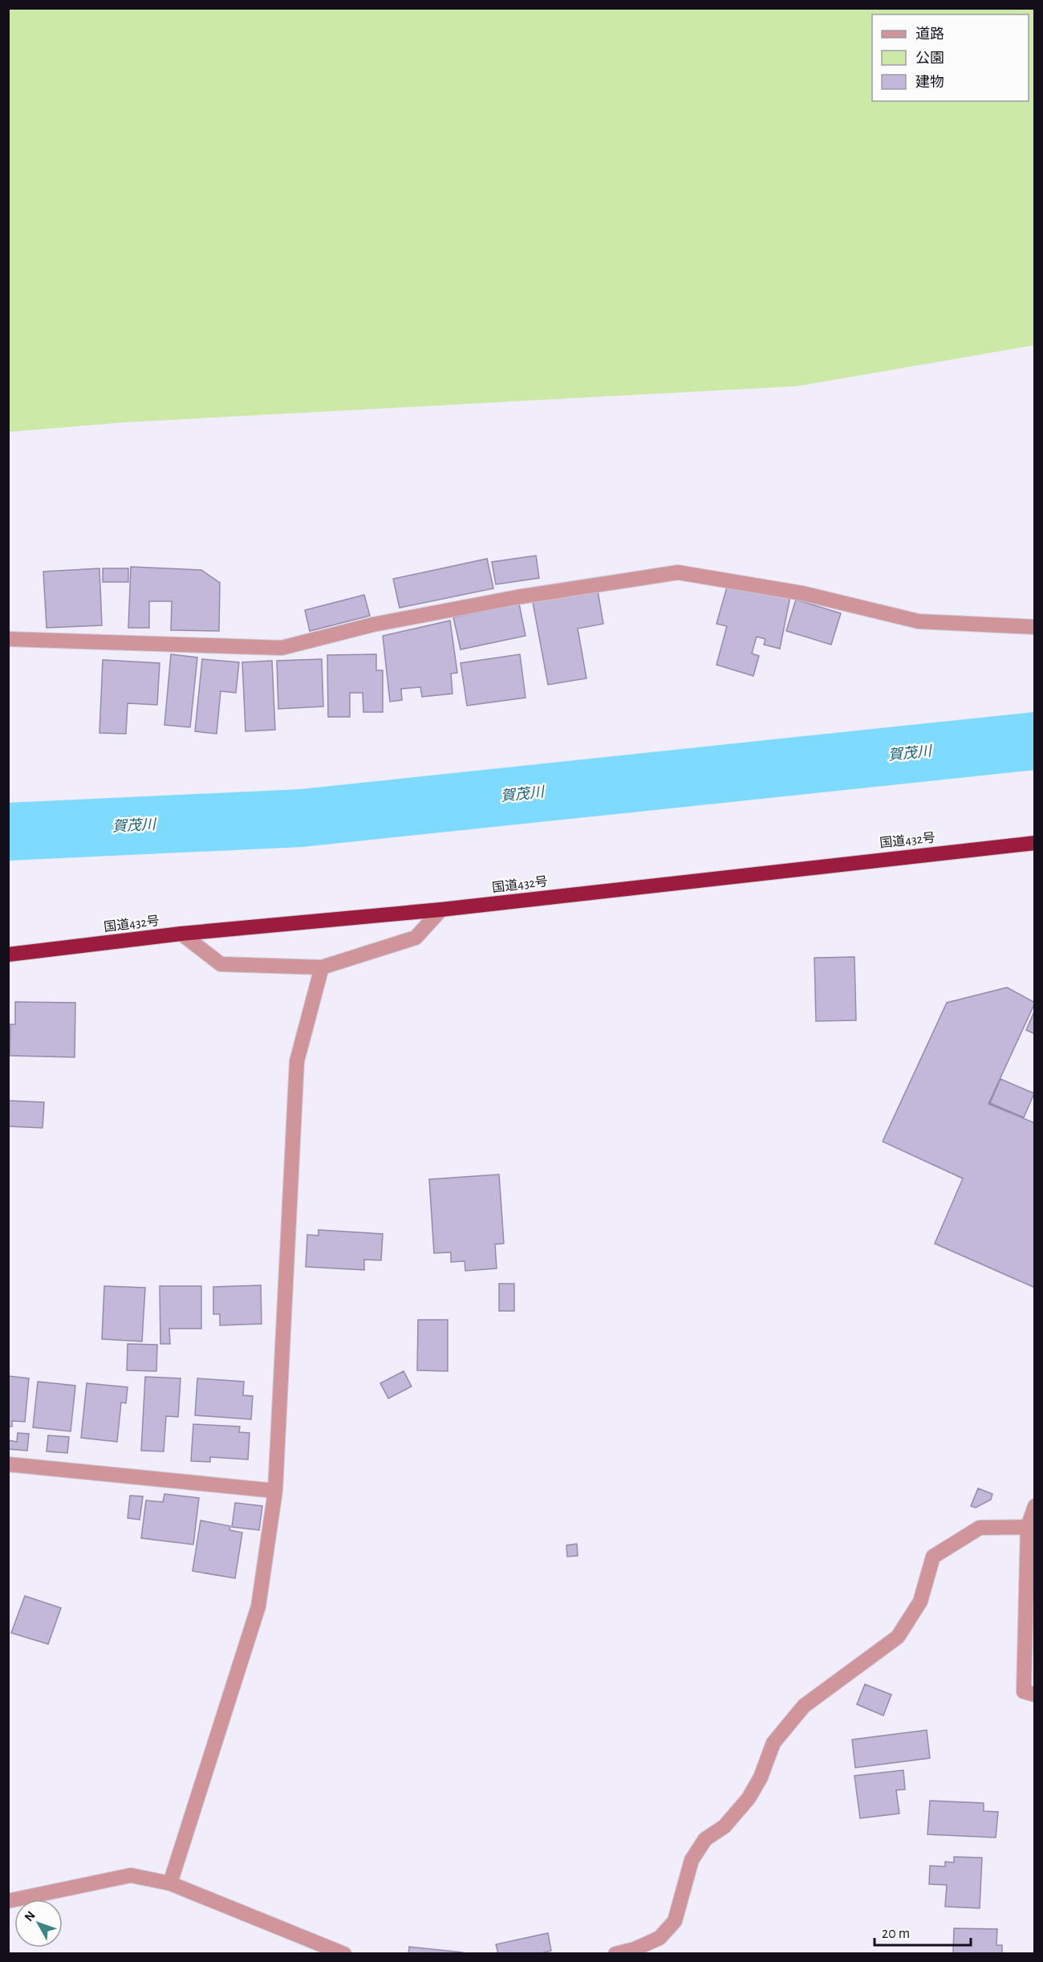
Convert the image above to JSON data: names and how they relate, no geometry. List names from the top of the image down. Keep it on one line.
{"streets":{"highway":["国道432号"]},"water":["賀茂川"],"legend":["道路","公園","建物"],"scale_bar":"20 m","north":"top left"}
